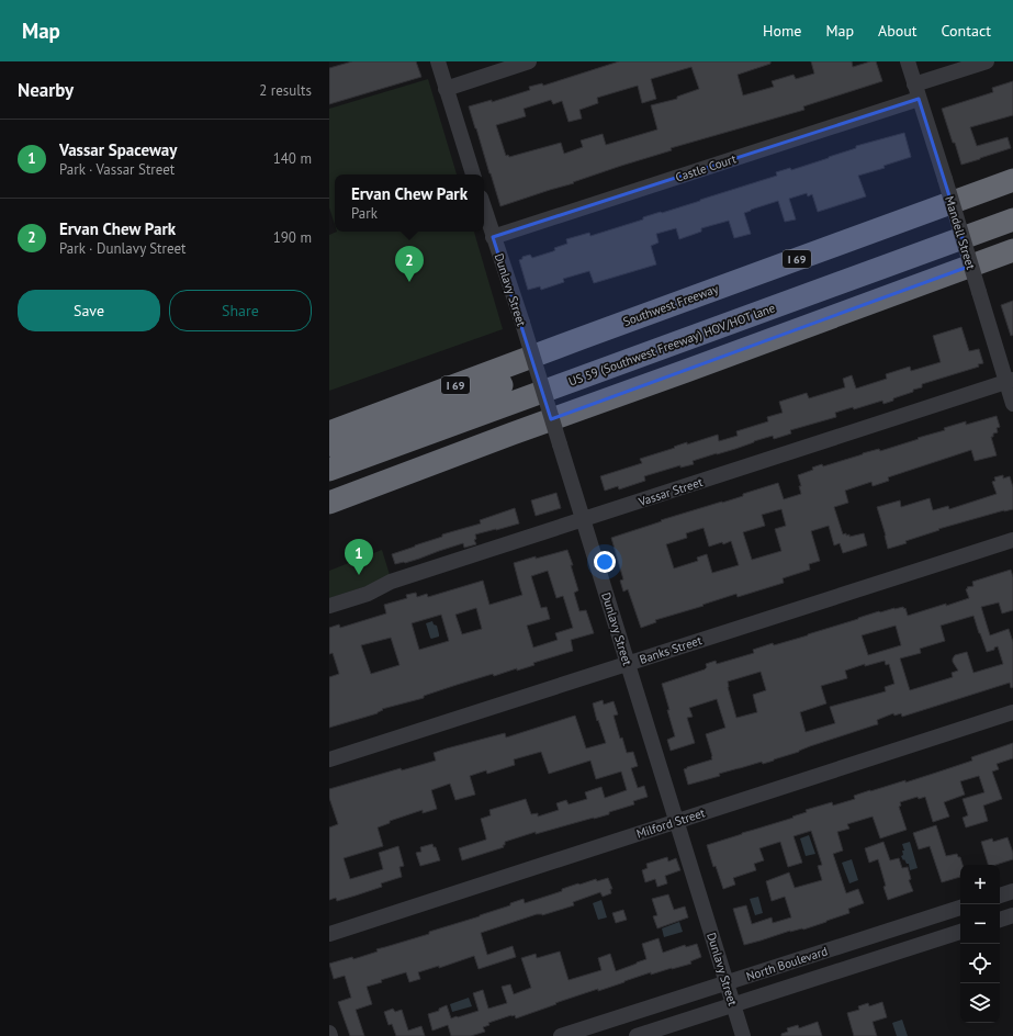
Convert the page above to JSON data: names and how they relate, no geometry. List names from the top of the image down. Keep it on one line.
{"streets":{"highway":["I 69","Southwest Freeway","US 59 (Southwest Freeway) HOV/HOT lane"],"street":["Castle Court","Mandell Street","Dunlavy Street","Vassar Street","Banks Street","Milford Street","North Boulevard"]},"crossings":[["Castle Court","Mandell Street"],["Castle Court","Dunlavy Street"],["Mandell Street","Vassar Street"],["Dunlavy Street","Vassar Street"],["Dunlavy Street","Banks Street"],["Dunlavy Street","Milford Street"],["Dunlavy Street","North Boulevard"]],"page":{"header":"Map","nav":["Home","Map","About","Contact"],"heading":["Nearby","2 results"],"list":[{"mark":"1","name":"Vassar Spaceway","note":"Park · Vassar Street","value":"140 m"},{"mark":"2","name":"Ervan Chew Park","note":"Park · Dunlavy Street","value":"190 m"}],"popup":["Ervan Chew Park","Park"],"pins":["2","1"],"buttons":["Save","Share"],"map_buttons":["+","−"]}}
